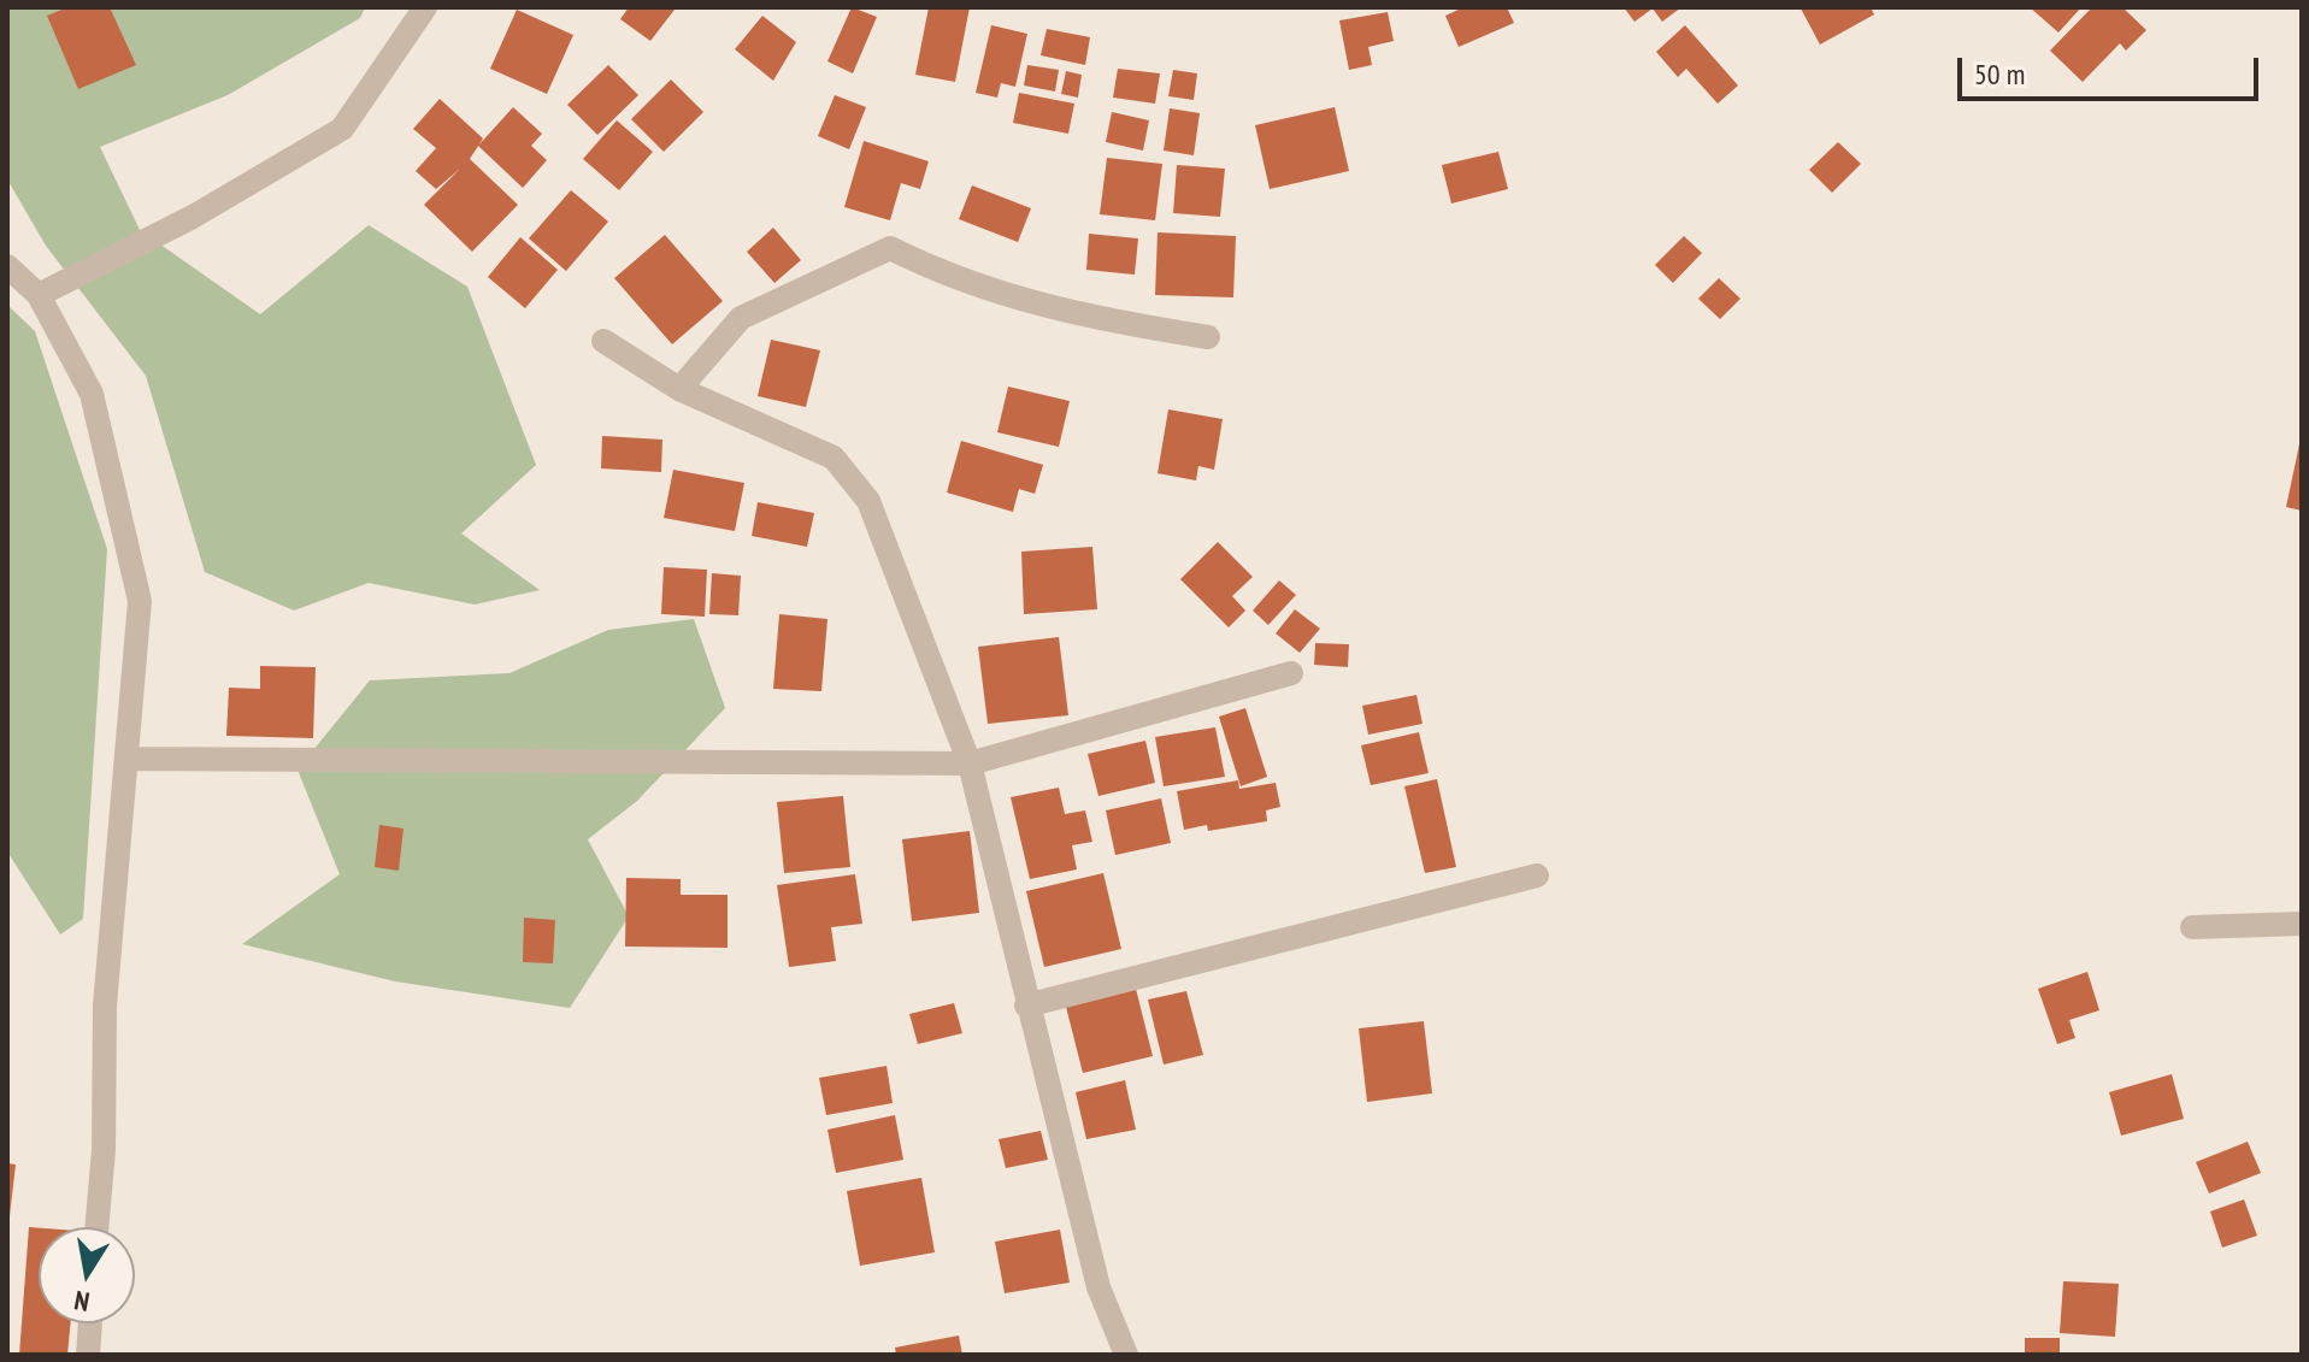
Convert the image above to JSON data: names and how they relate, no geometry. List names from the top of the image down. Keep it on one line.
{"scale_bar":"50 m","north":"bottom"}
